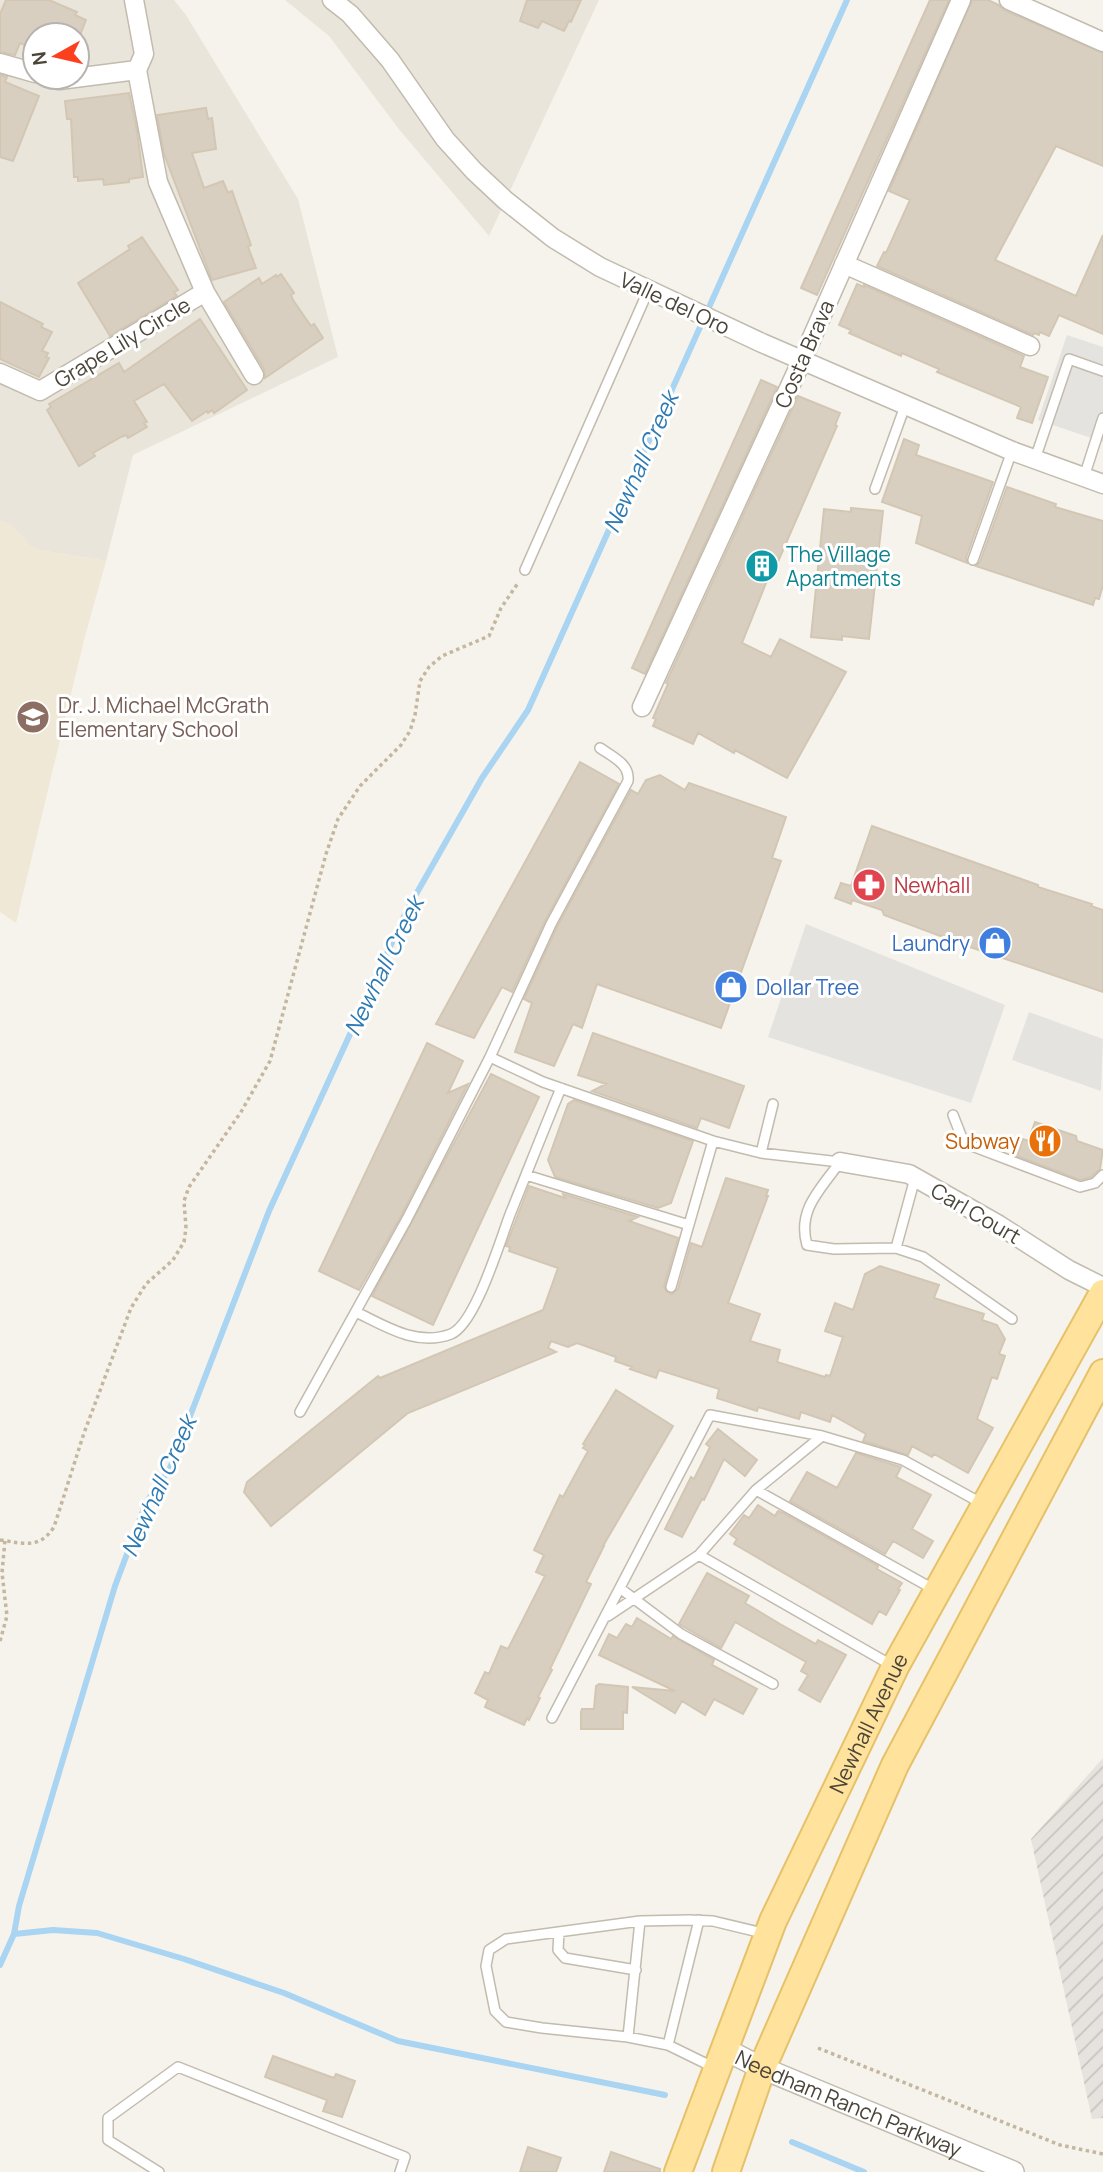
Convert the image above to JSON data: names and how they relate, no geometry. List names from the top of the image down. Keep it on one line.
{"streets":{"main road":["Newhall Avenue"],"street":["Valle del Oro","Grape Lily Circle","Costa Brava","Carl Court","Needham Ranch Parkway"]},"crossings":[["Valle del Oro","Costa Brava"],["Newhall Avenue","Needham Ranch Parkway"]],"water":["Newhall Creek"],"places":{"building":["The Village Apartments"],"school or university":["Dr. J. Michael McGrath Elementary School"],"pharmacy":["Newhall"],"shop":["Laundry","Dollar Tree"],"restaurant":["Subway"]},"north":"left"}
